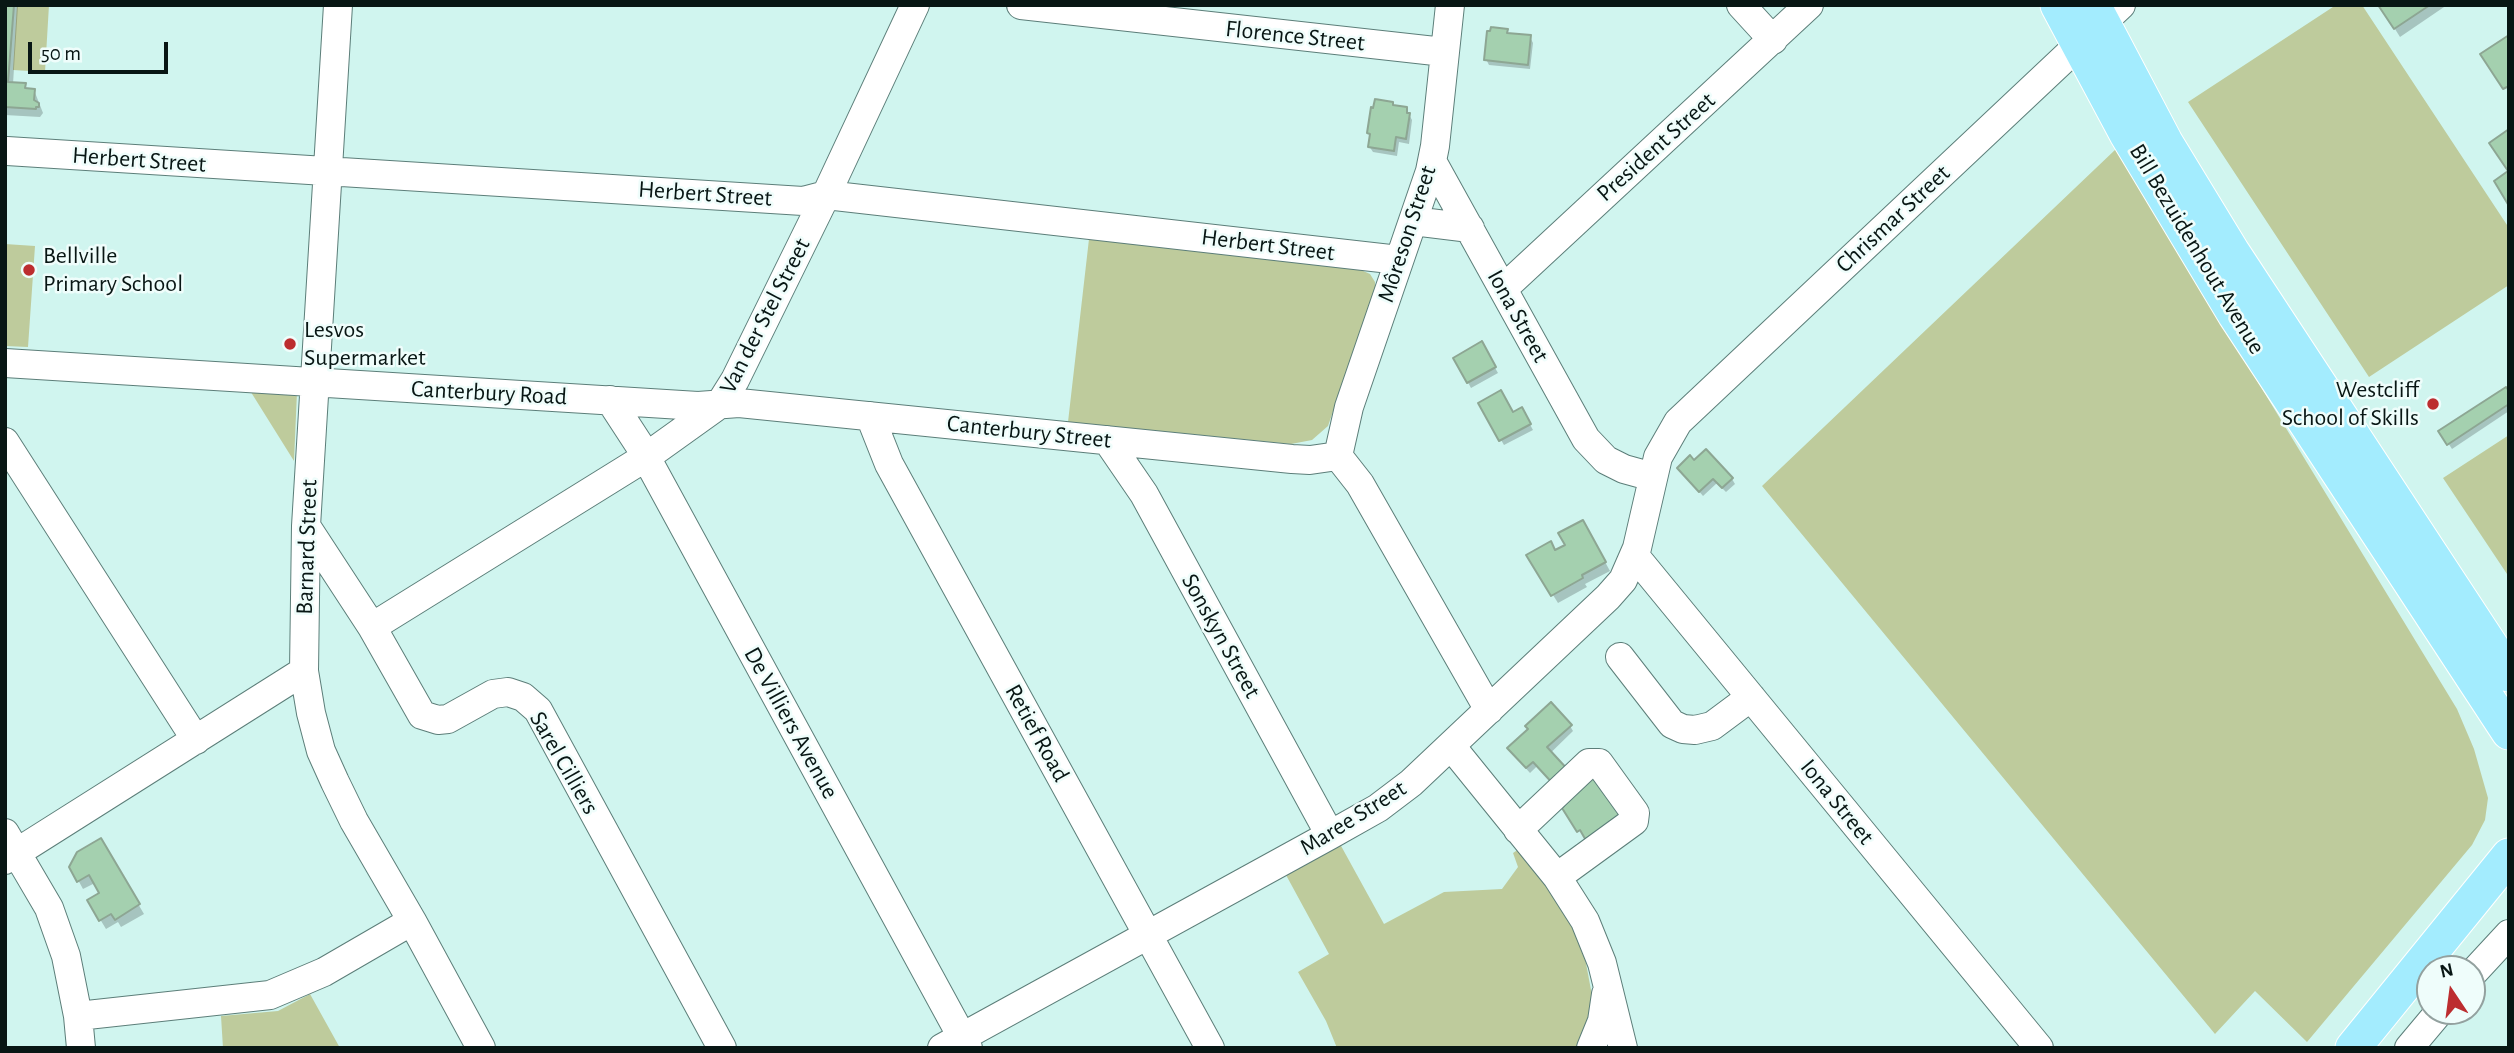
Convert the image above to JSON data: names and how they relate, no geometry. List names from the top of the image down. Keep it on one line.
{"streets":{"main road":["Bill Bezuidenhout Avenue"],"street":["Florence Street","President Street","Herbert Street","Chrismar Street","Môreson Street","Van der Stel Street","Iona Street","Canterbury Road","Canterbury Street","Barnard Street","Sonskyn Street","De Villiers Avenue","Retief Road","Sarel Cilliers","Maree Street"]},"crossings":[["Florence Street","Môreson Street"],["President Street","Iona Street"],["Herbert Street","Môreson Street"],["Herbert Street","Van der Stel Street"],["Herbert Street","Barnard Street"],["Chrismar Street","Bill Bezuidenhout Avenue"],["Chrismar Street","Maree Street"],["Môreson Street","Iona Street"],["Môreson Street","Canterbury Street"],["Van der Stel Street","Canterbury Road"],["Van der Stel Street","Canterbury Street"],["Van der Stel Street","De Villiers Avenue"],["Van der Stel Street","Sarel Cilliers"],["Iona Street","Maree Street"],["Canterbury Road","Canterbury Street"],["Canterbury Road","Barnard Street"],["Canterbury Road","De Villiers Avenue"],["Canterbury Street","Sonskyn Street"],["Canterbury Street","Retief Road"],["Barnard Street","Sarel Cilliers"],["Sonskyn Street","Maree Street"],["De Villiers Avenue","Maree Street"],["Retief Road","Maree Street"]],"places":["Bellville Primary School","Lesvos Supermarket","Westcliff School of Skills"],"scale_bar":"50 m","north":"top"}
